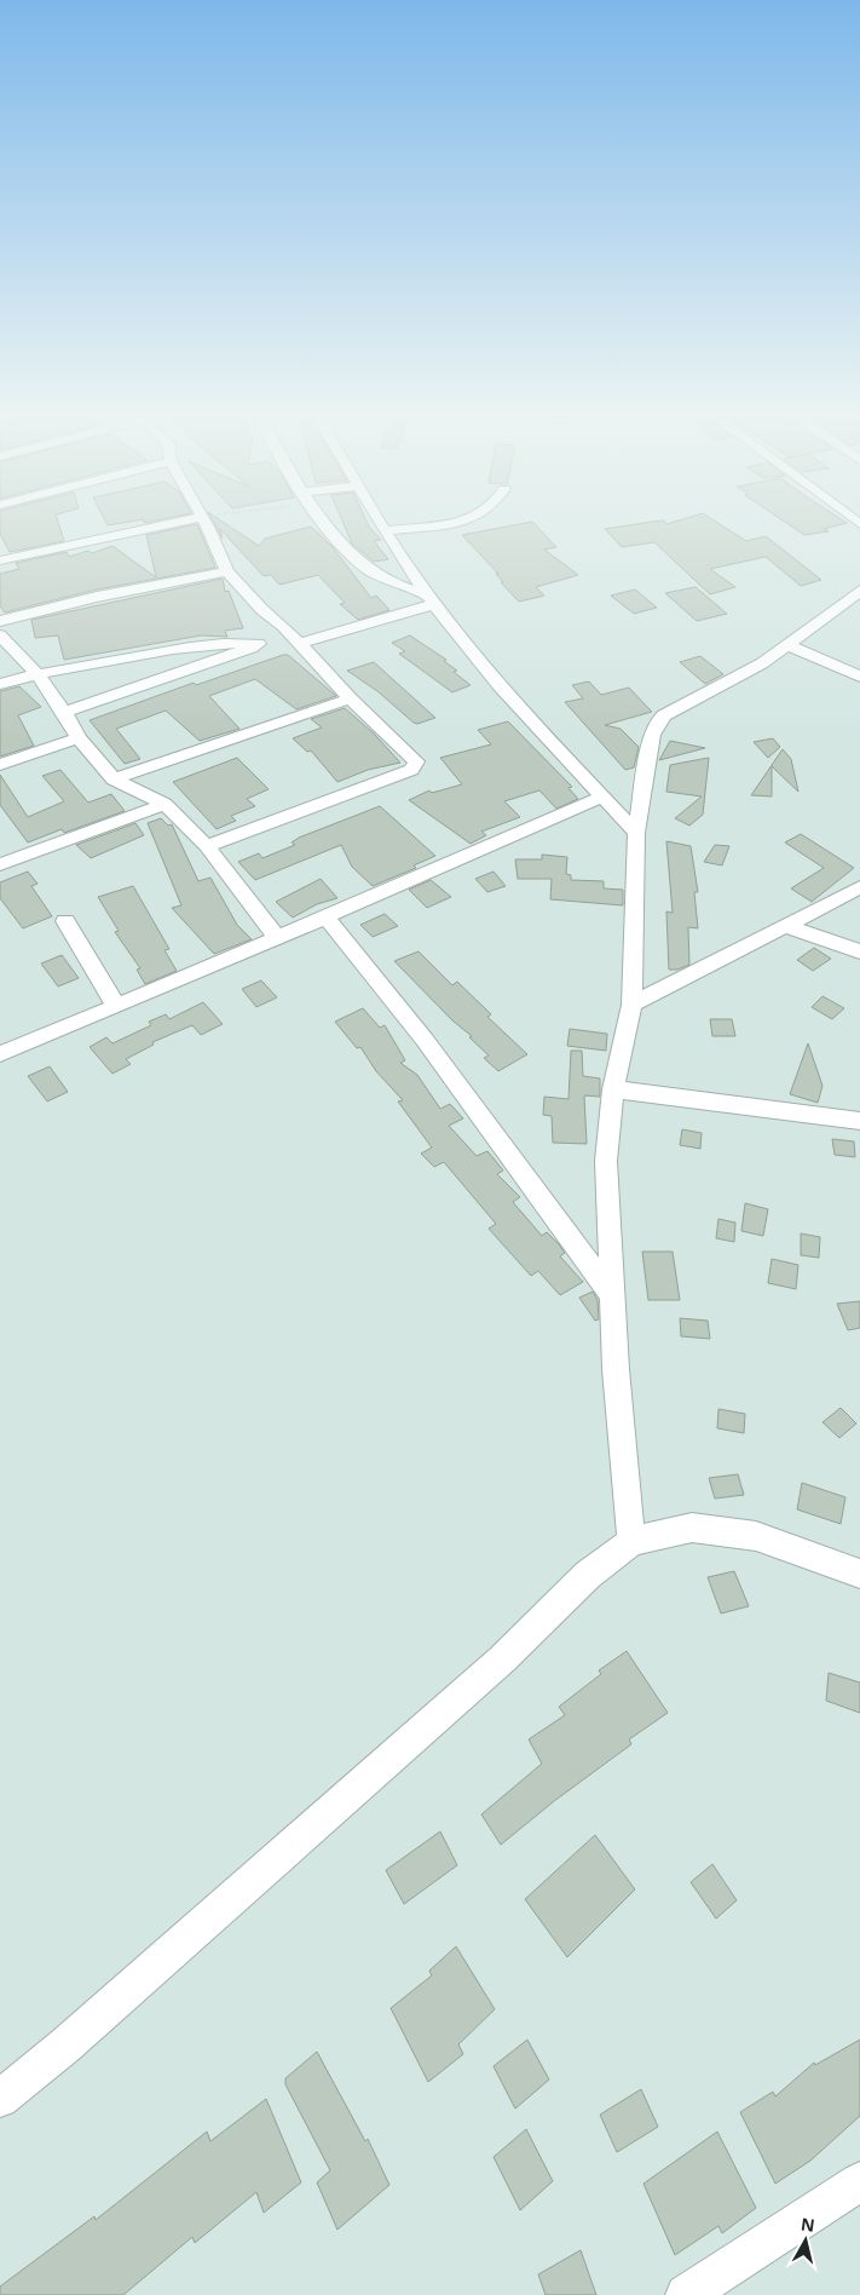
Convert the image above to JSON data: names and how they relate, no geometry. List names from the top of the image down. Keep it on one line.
{"north":"top"}
